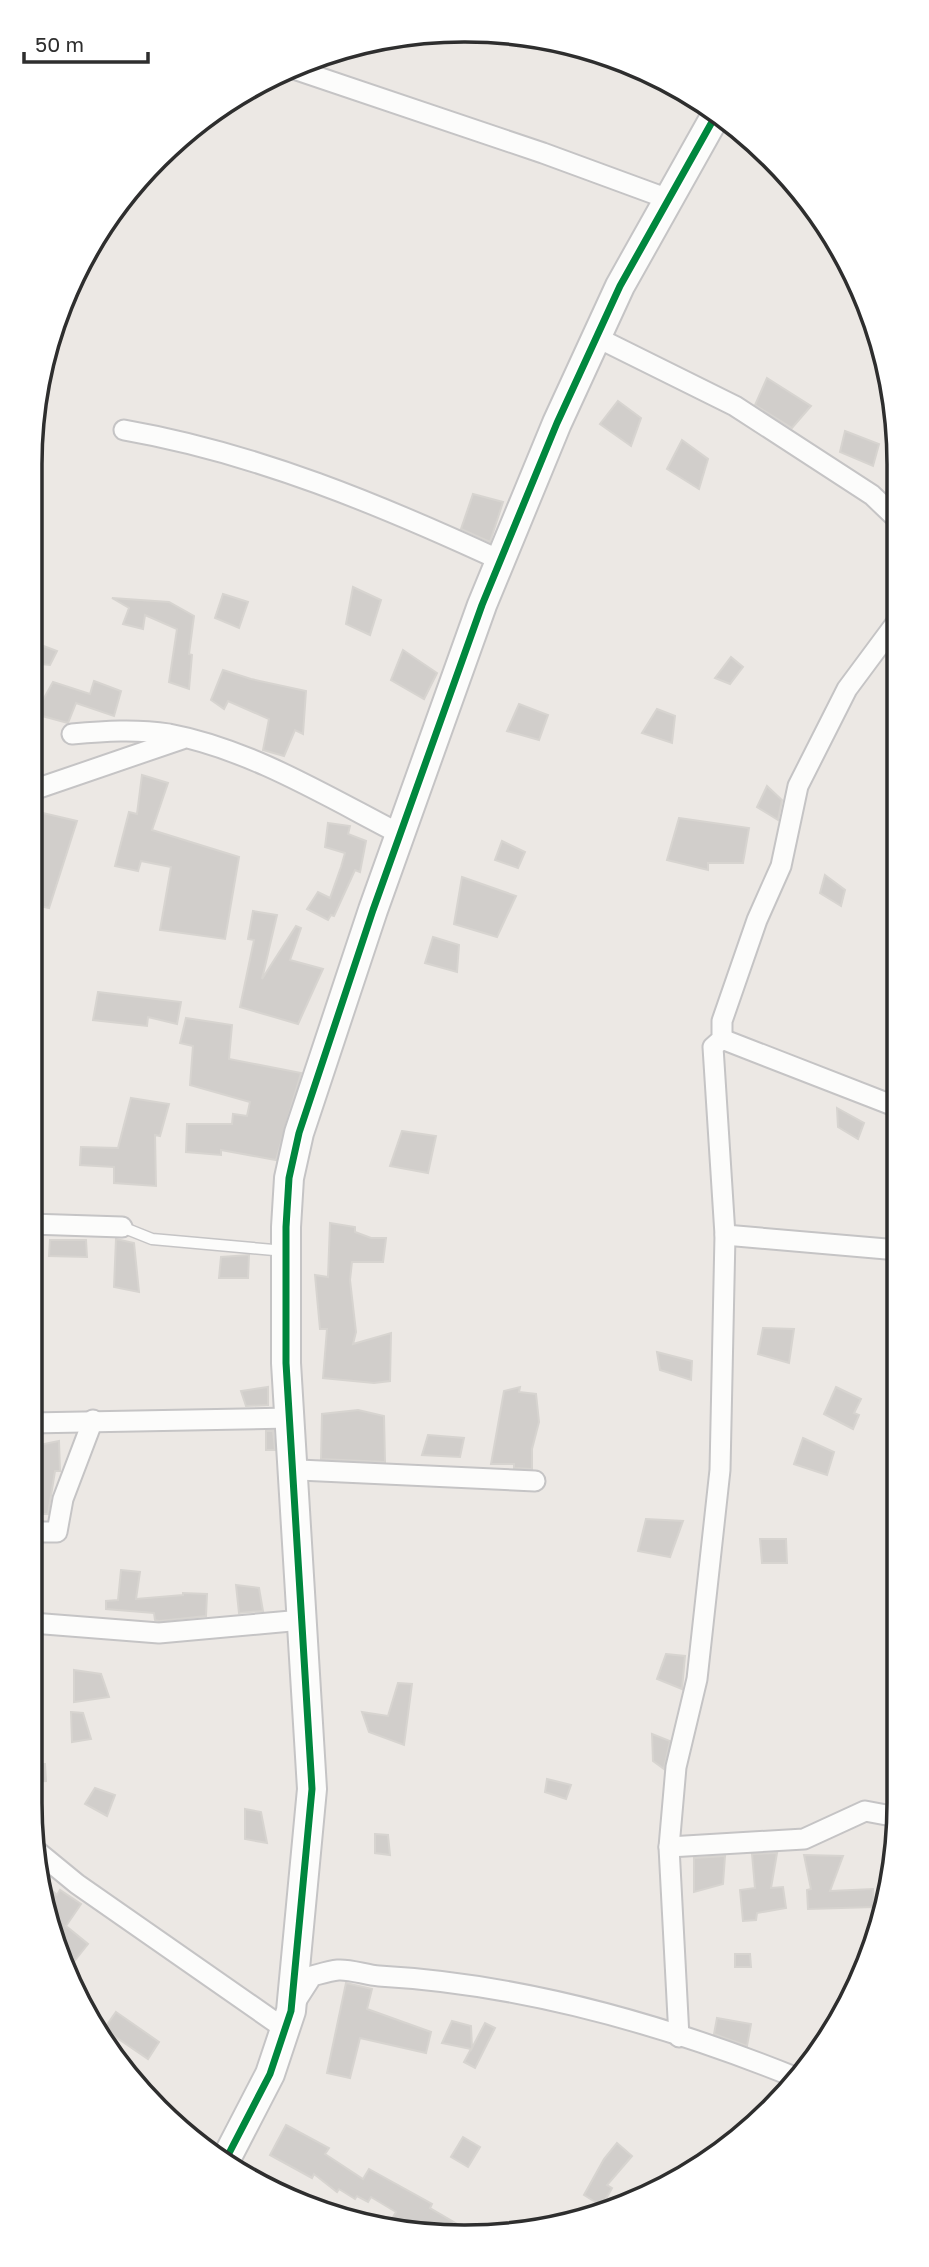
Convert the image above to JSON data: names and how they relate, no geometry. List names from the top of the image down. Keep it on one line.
{"scale_bar":"50 m"}
